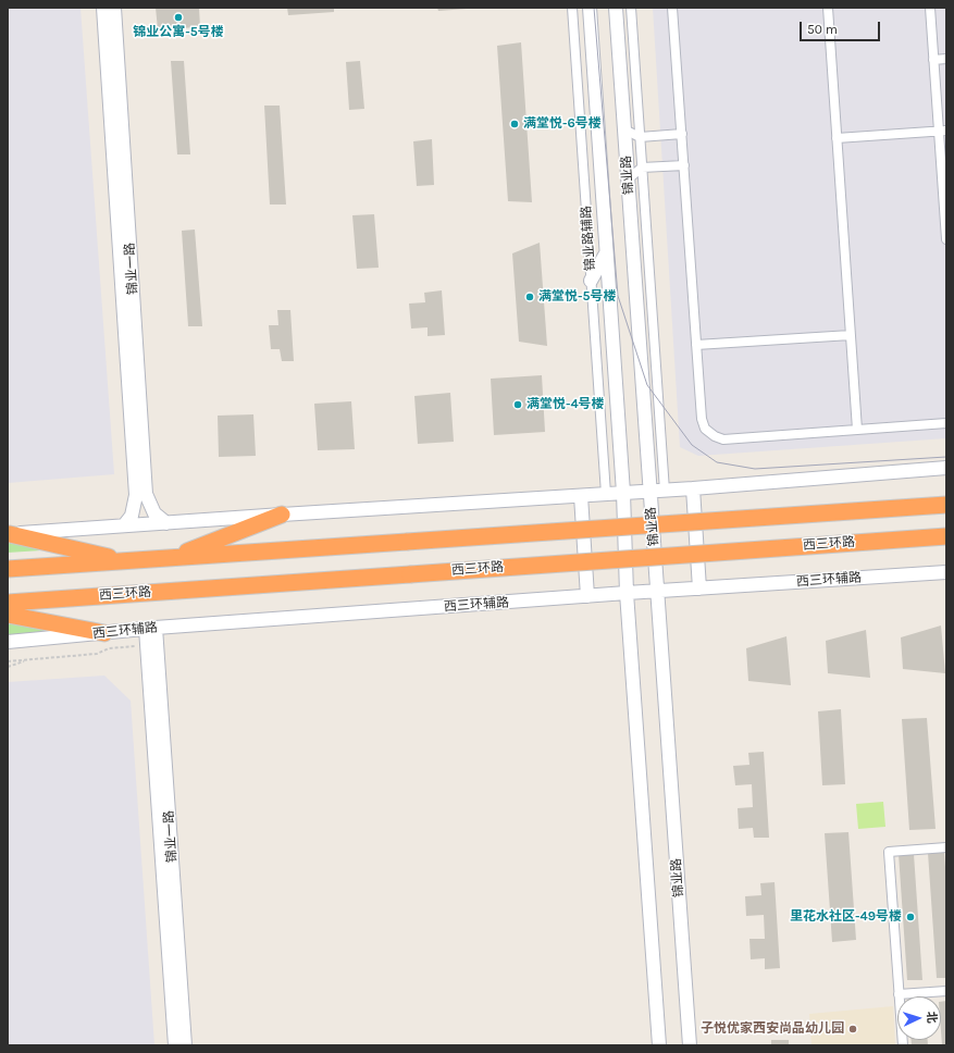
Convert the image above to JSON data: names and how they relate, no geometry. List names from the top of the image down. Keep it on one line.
{"streets":{"highway":["西三环路"],"main road":["锦业路","锦业一路","西三环辅路"],"street":["锦业路辅路"]},"crossings":[["锦业路","西三环辅路"],["锦业一路","西三环辅路"]],"places":["锦业公寓-5号楼","满堂悦-6号楼","满堂悦-5号楼","满堂悦-4号楼","里花水社区-49号楼","子悦优家西安尚品幼儿园"],"scale_bar":"50 m","north":"right"}
